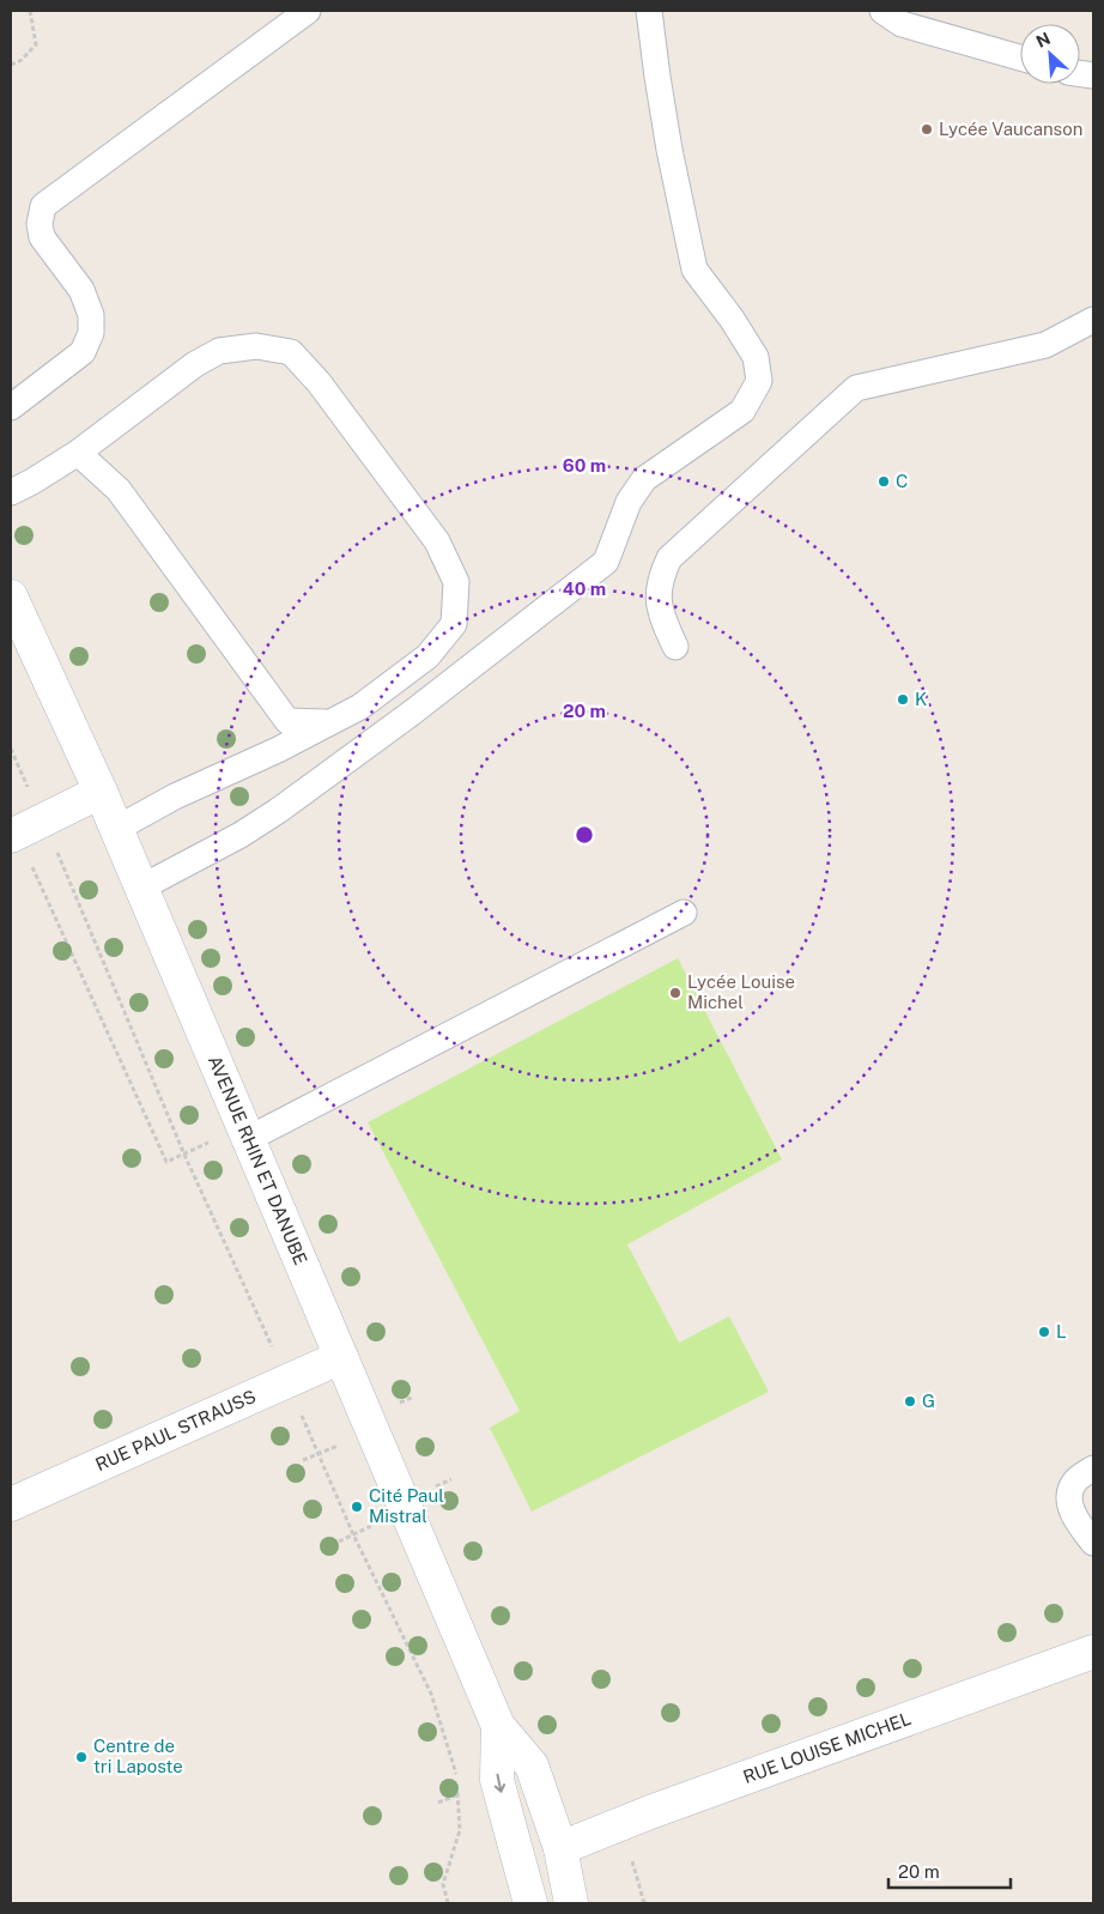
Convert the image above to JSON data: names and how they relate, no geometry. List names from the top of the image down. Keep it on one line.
{"streets":{"street":["AVENUE RHIN ET DANUBE","RUE PAUL STRAUSS","RUE LOUISE MICHEL"]},"crossings":[["AVENUE RHIN ET DANUBE","RUE PAUL STRAUSS"],["AVENUE RHIN ET DANUBE","RUE LOUISE MICHEL"]],"places":["Lycée Vaucanson","C","K","Lycée Louise Michel","L","G","Cité Paul Mistral","Centre de tri Laposte"],"scale_bar":"20 m","north":"top left","rings":["60 m","40 m","20 m"]}
